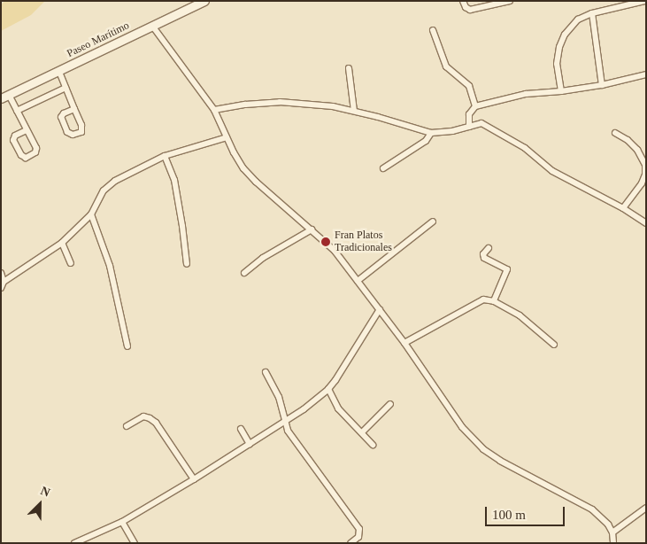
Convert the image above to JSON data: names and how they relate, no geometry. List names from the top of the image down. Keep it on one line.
{"streets":{"main road":["Paseo Marítimo"]},"places":["Fran Platos Tradicionales"],"scale_bar":"100 m","north":"top right"}
